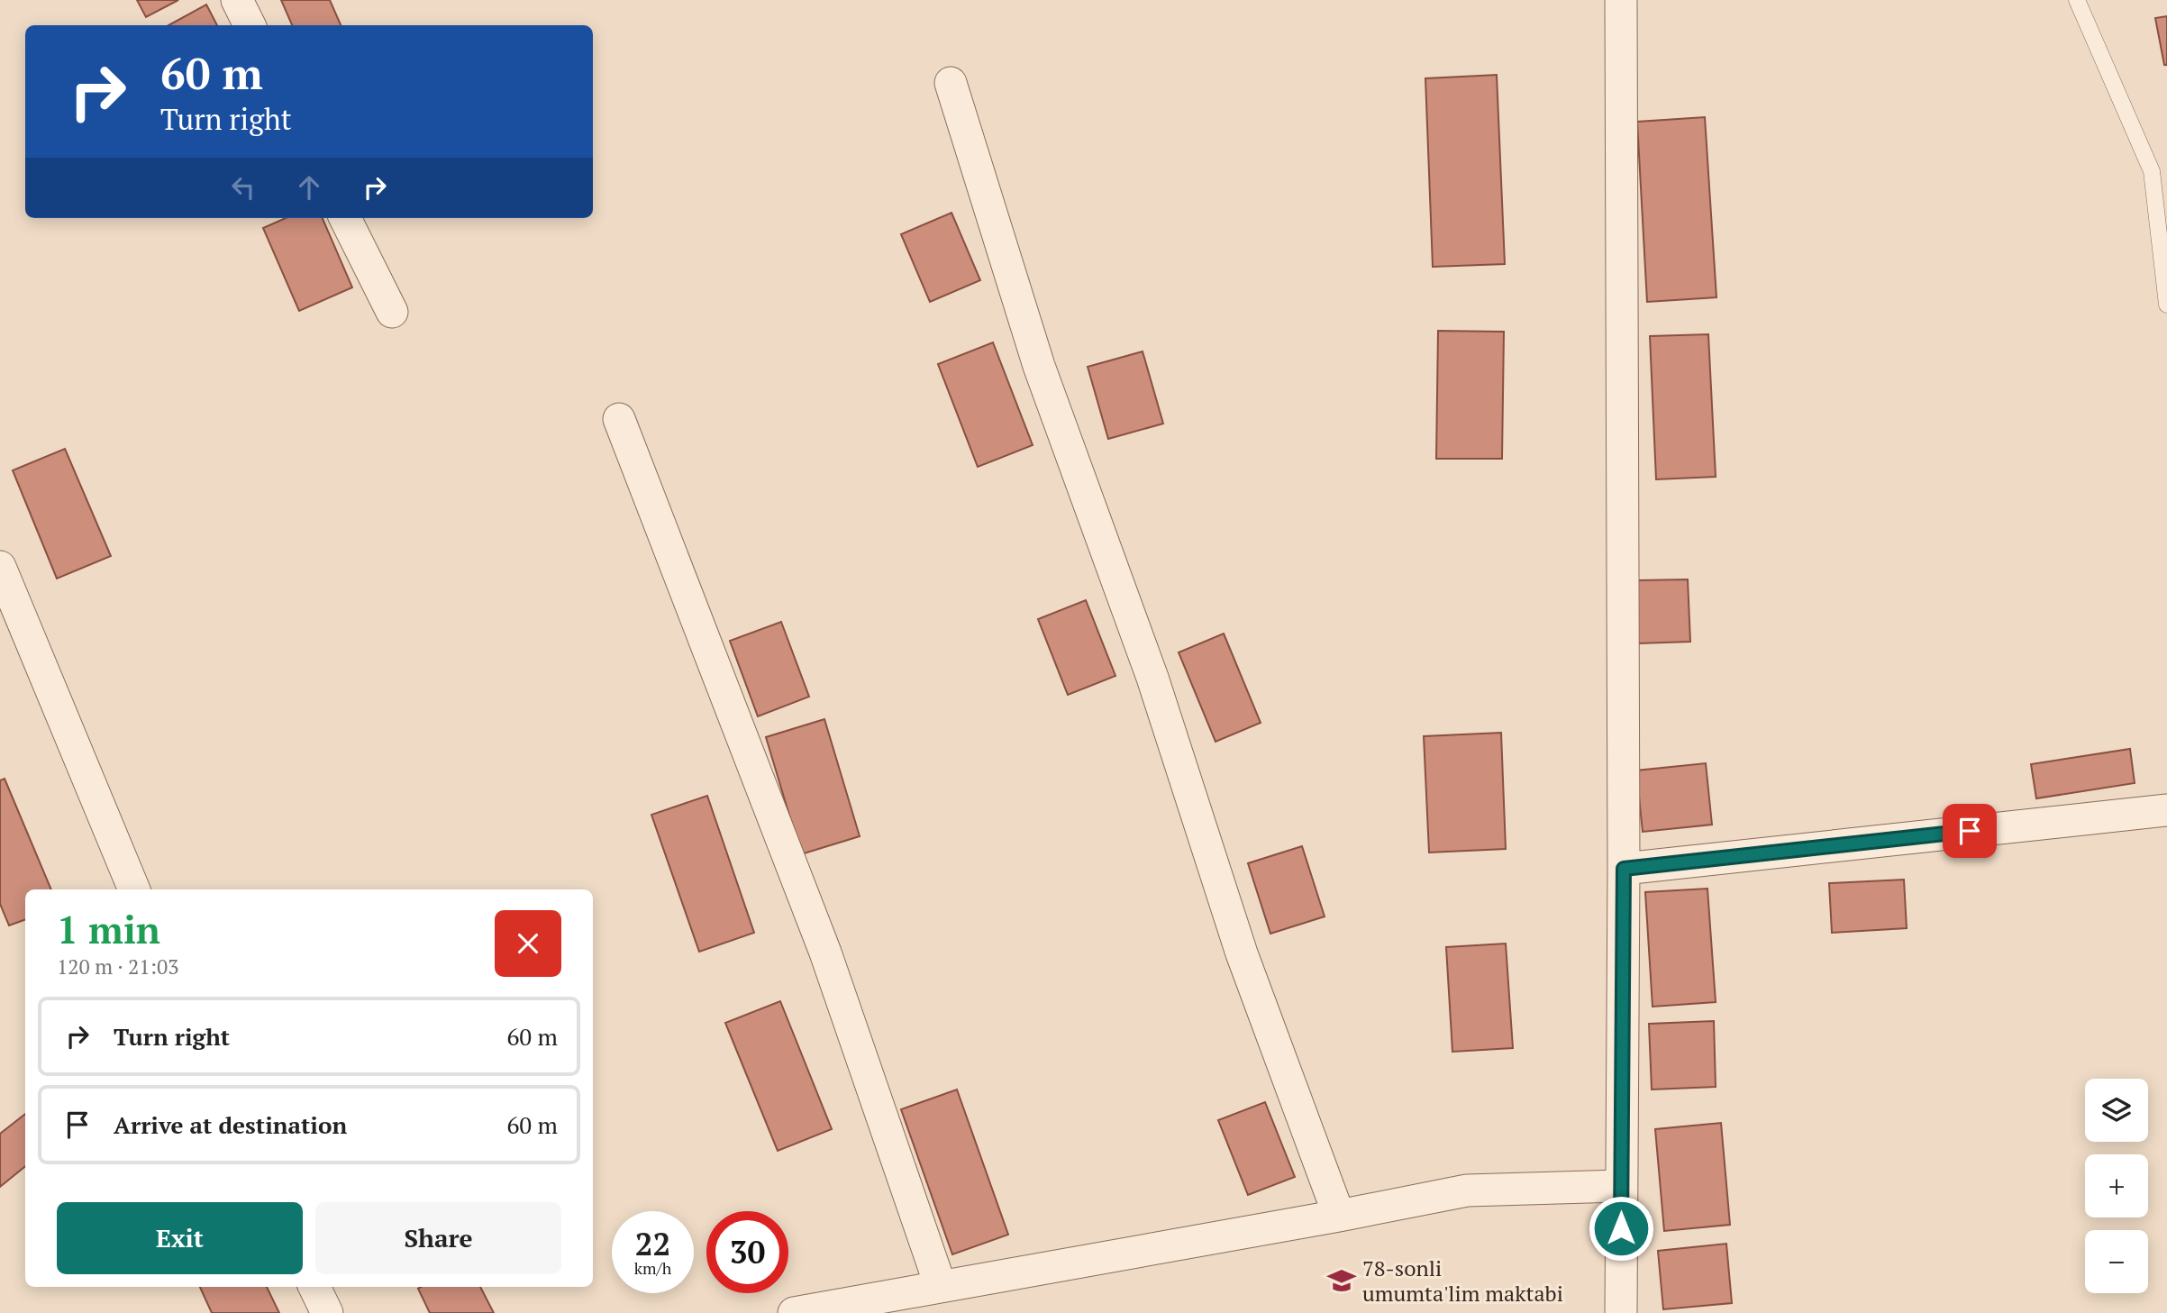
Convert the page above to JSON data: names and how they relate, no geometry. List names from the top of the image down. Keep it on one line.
{"places":{"school or university":["78-sonli umumta'lim maktabi"]},"page":{"turn":["60 m","Turn right"],"heading":["1 min","120 m · 21:03"],"list":[{"name":"Turn right","value":"60 m"},{"name":"Arrive at destination","value":"60 m"}],"map_buttons":["+","−"],"buttons":["Exit","Share"],"speed":"22 km/h","limit":"30"}}
